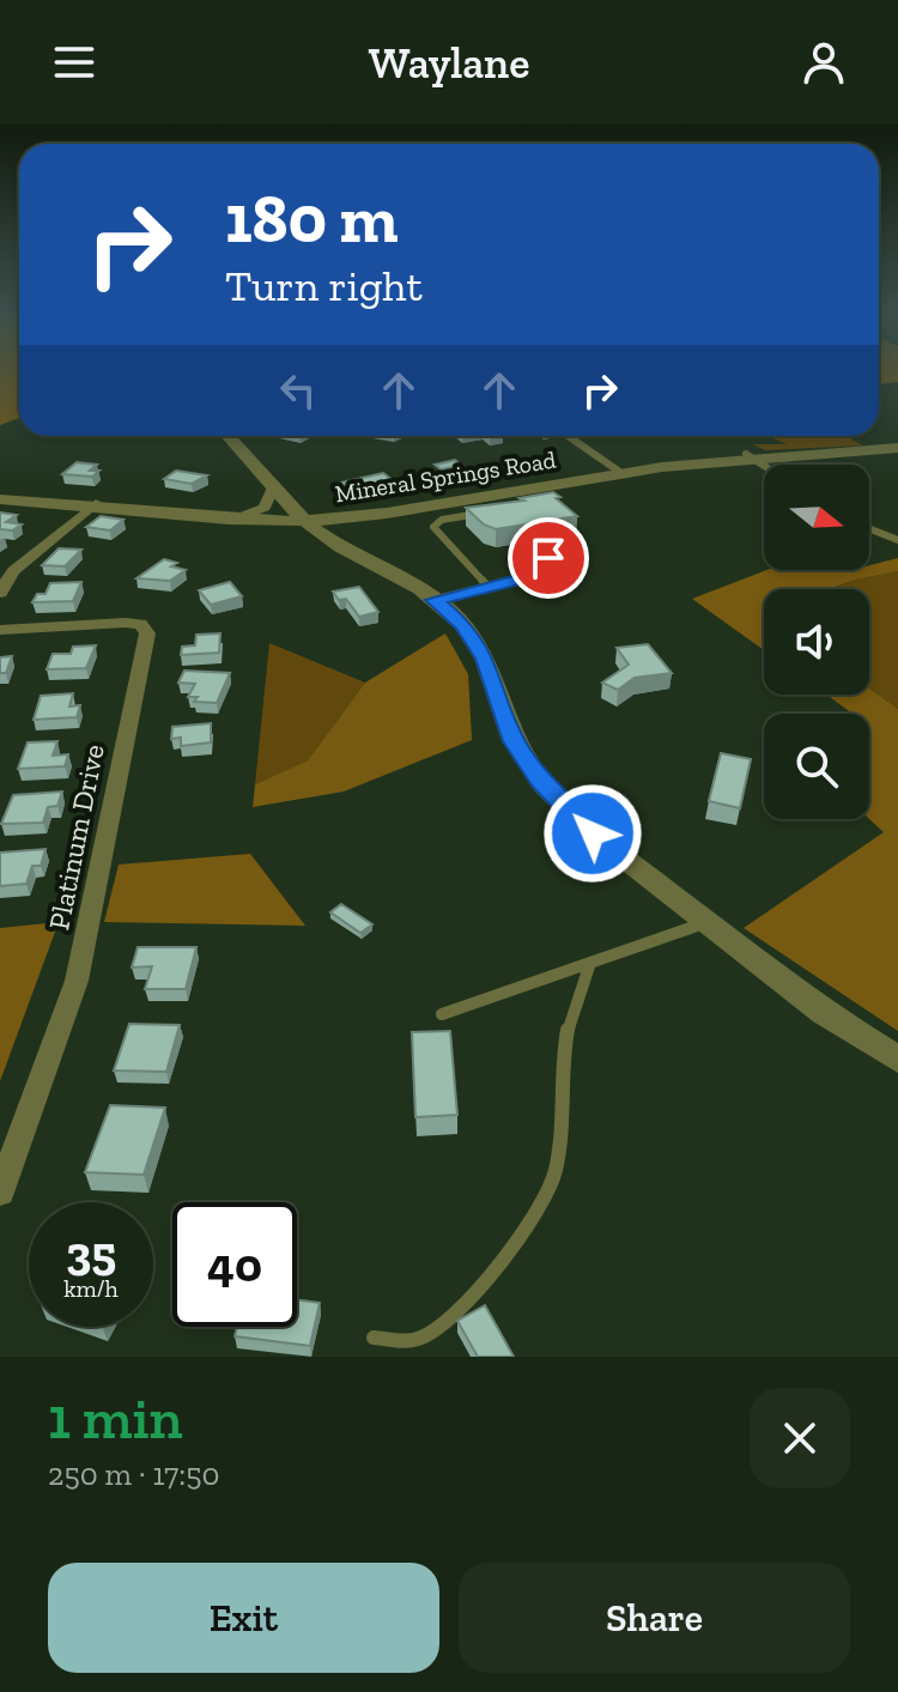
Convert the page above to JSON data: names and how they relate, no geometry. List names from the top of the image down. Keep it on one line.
{"streets":{"street":["Mineral Springs Road","Platinum Drive"]},"north":"right","page":{"header":"Waylane","turn":["180 m","Turn right"],"speed":"35 km/h","limit":"40","heading":["1 min","250 m · 17:50"],"buttons":["Exit","Share"]}}
